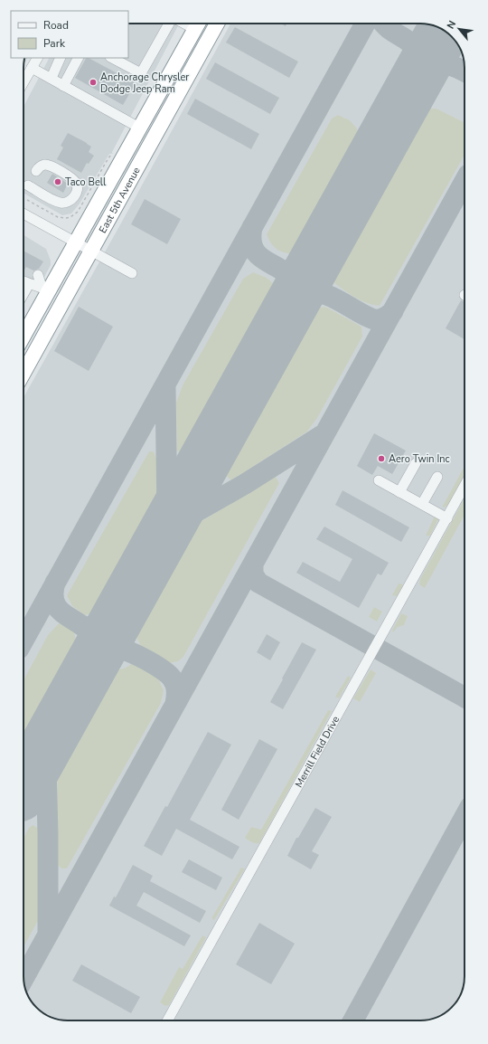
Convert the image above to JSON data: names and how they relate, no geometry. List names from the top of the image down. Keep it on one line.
{"streets":{"highway":["East 5th Avenue"],"street":["Merrill Field Drive"]},"places":["Anchorage Chrysler Dodge Jeep Ram","Taco Bell","Aero Twin Inc"],"legend":["Road","Park"],"north":"top left"}
